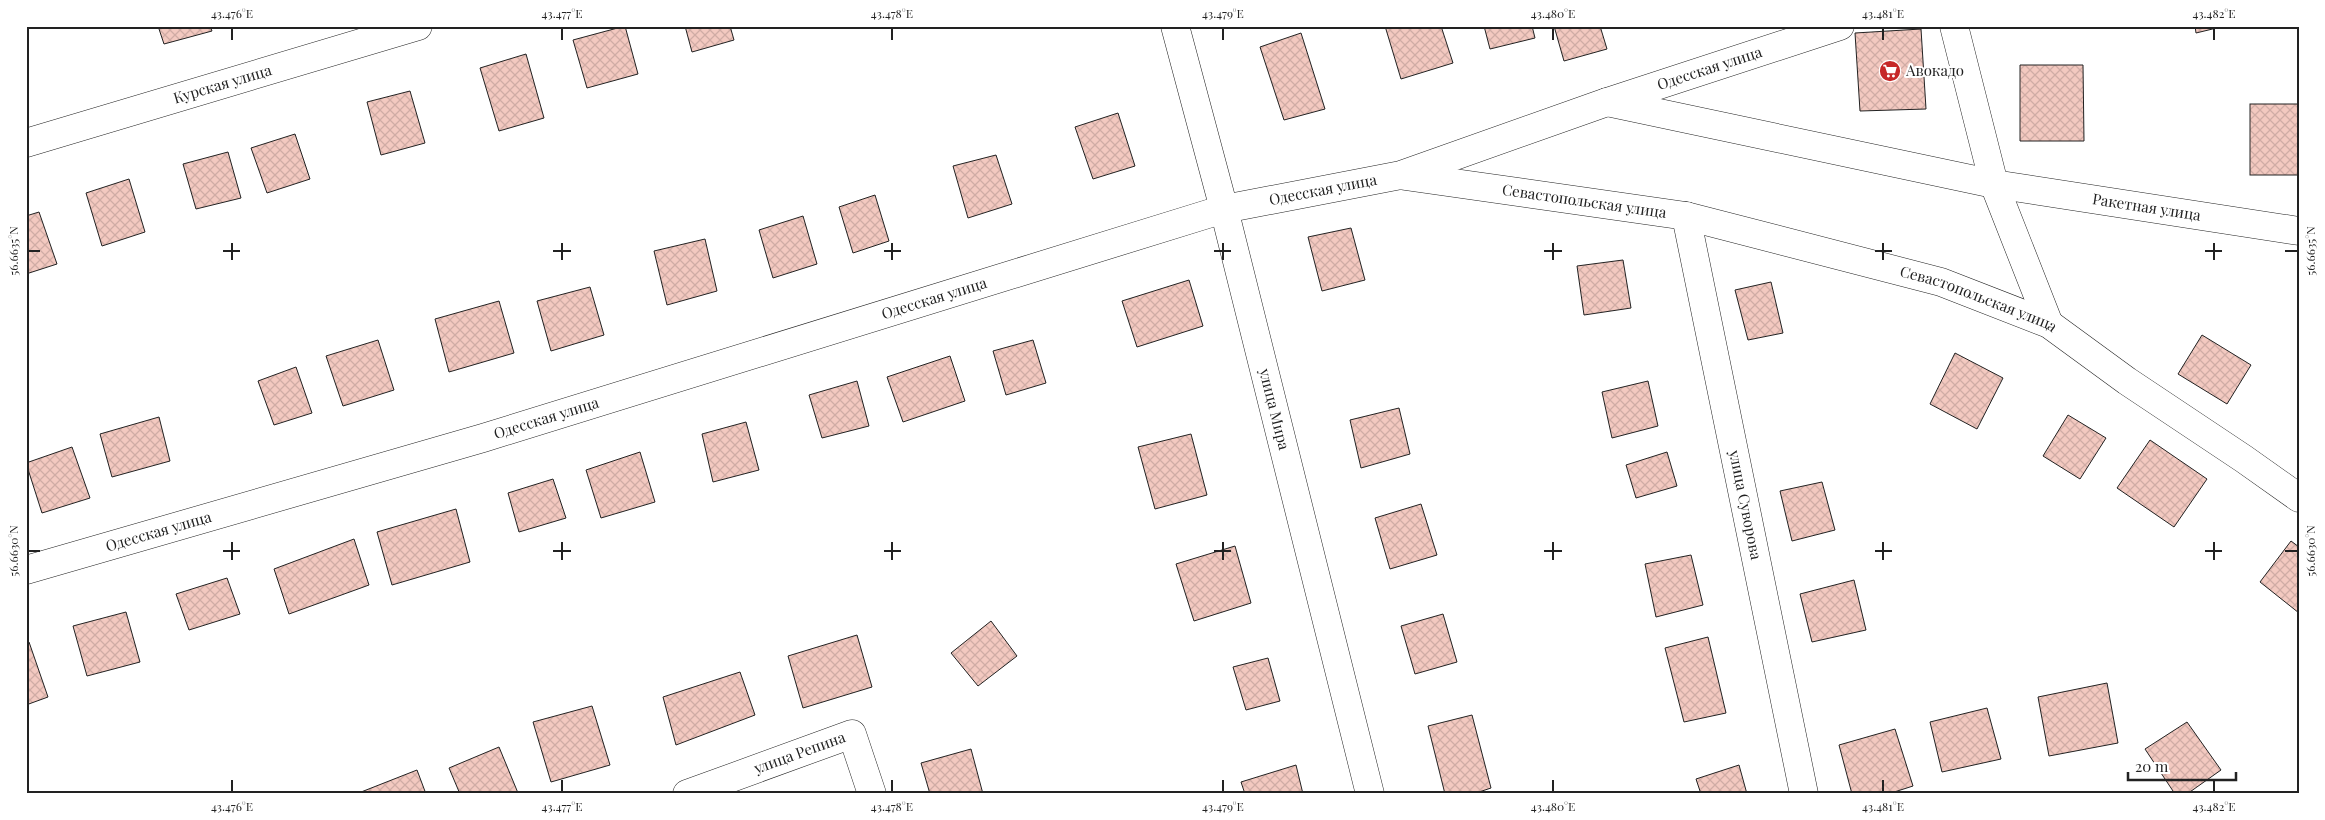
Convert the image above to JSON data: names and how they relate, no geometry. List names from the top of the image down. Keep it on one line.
{"streets":{"street":["Одесская улица","Курская улица","Севастопольская улица","Ракетная улица","улица Мира","улица Суворова","улица Репина"]},"crossings":[["Одесская улица","Севастопольская улица"],["Одесская улица","Ракетная улица"],["Одесская улица","улица Мира"],["Севастопольская улица","улица Суворова"]],"places":{"supermarket":["Авокадо"]},"scale_bar":"20 m","coordinates":["43.476°E","43.477°E","43.478°E","43.479°E","43.480°E","43.481°E","43.482°E","56.6635°N","56.6630°N"]}
